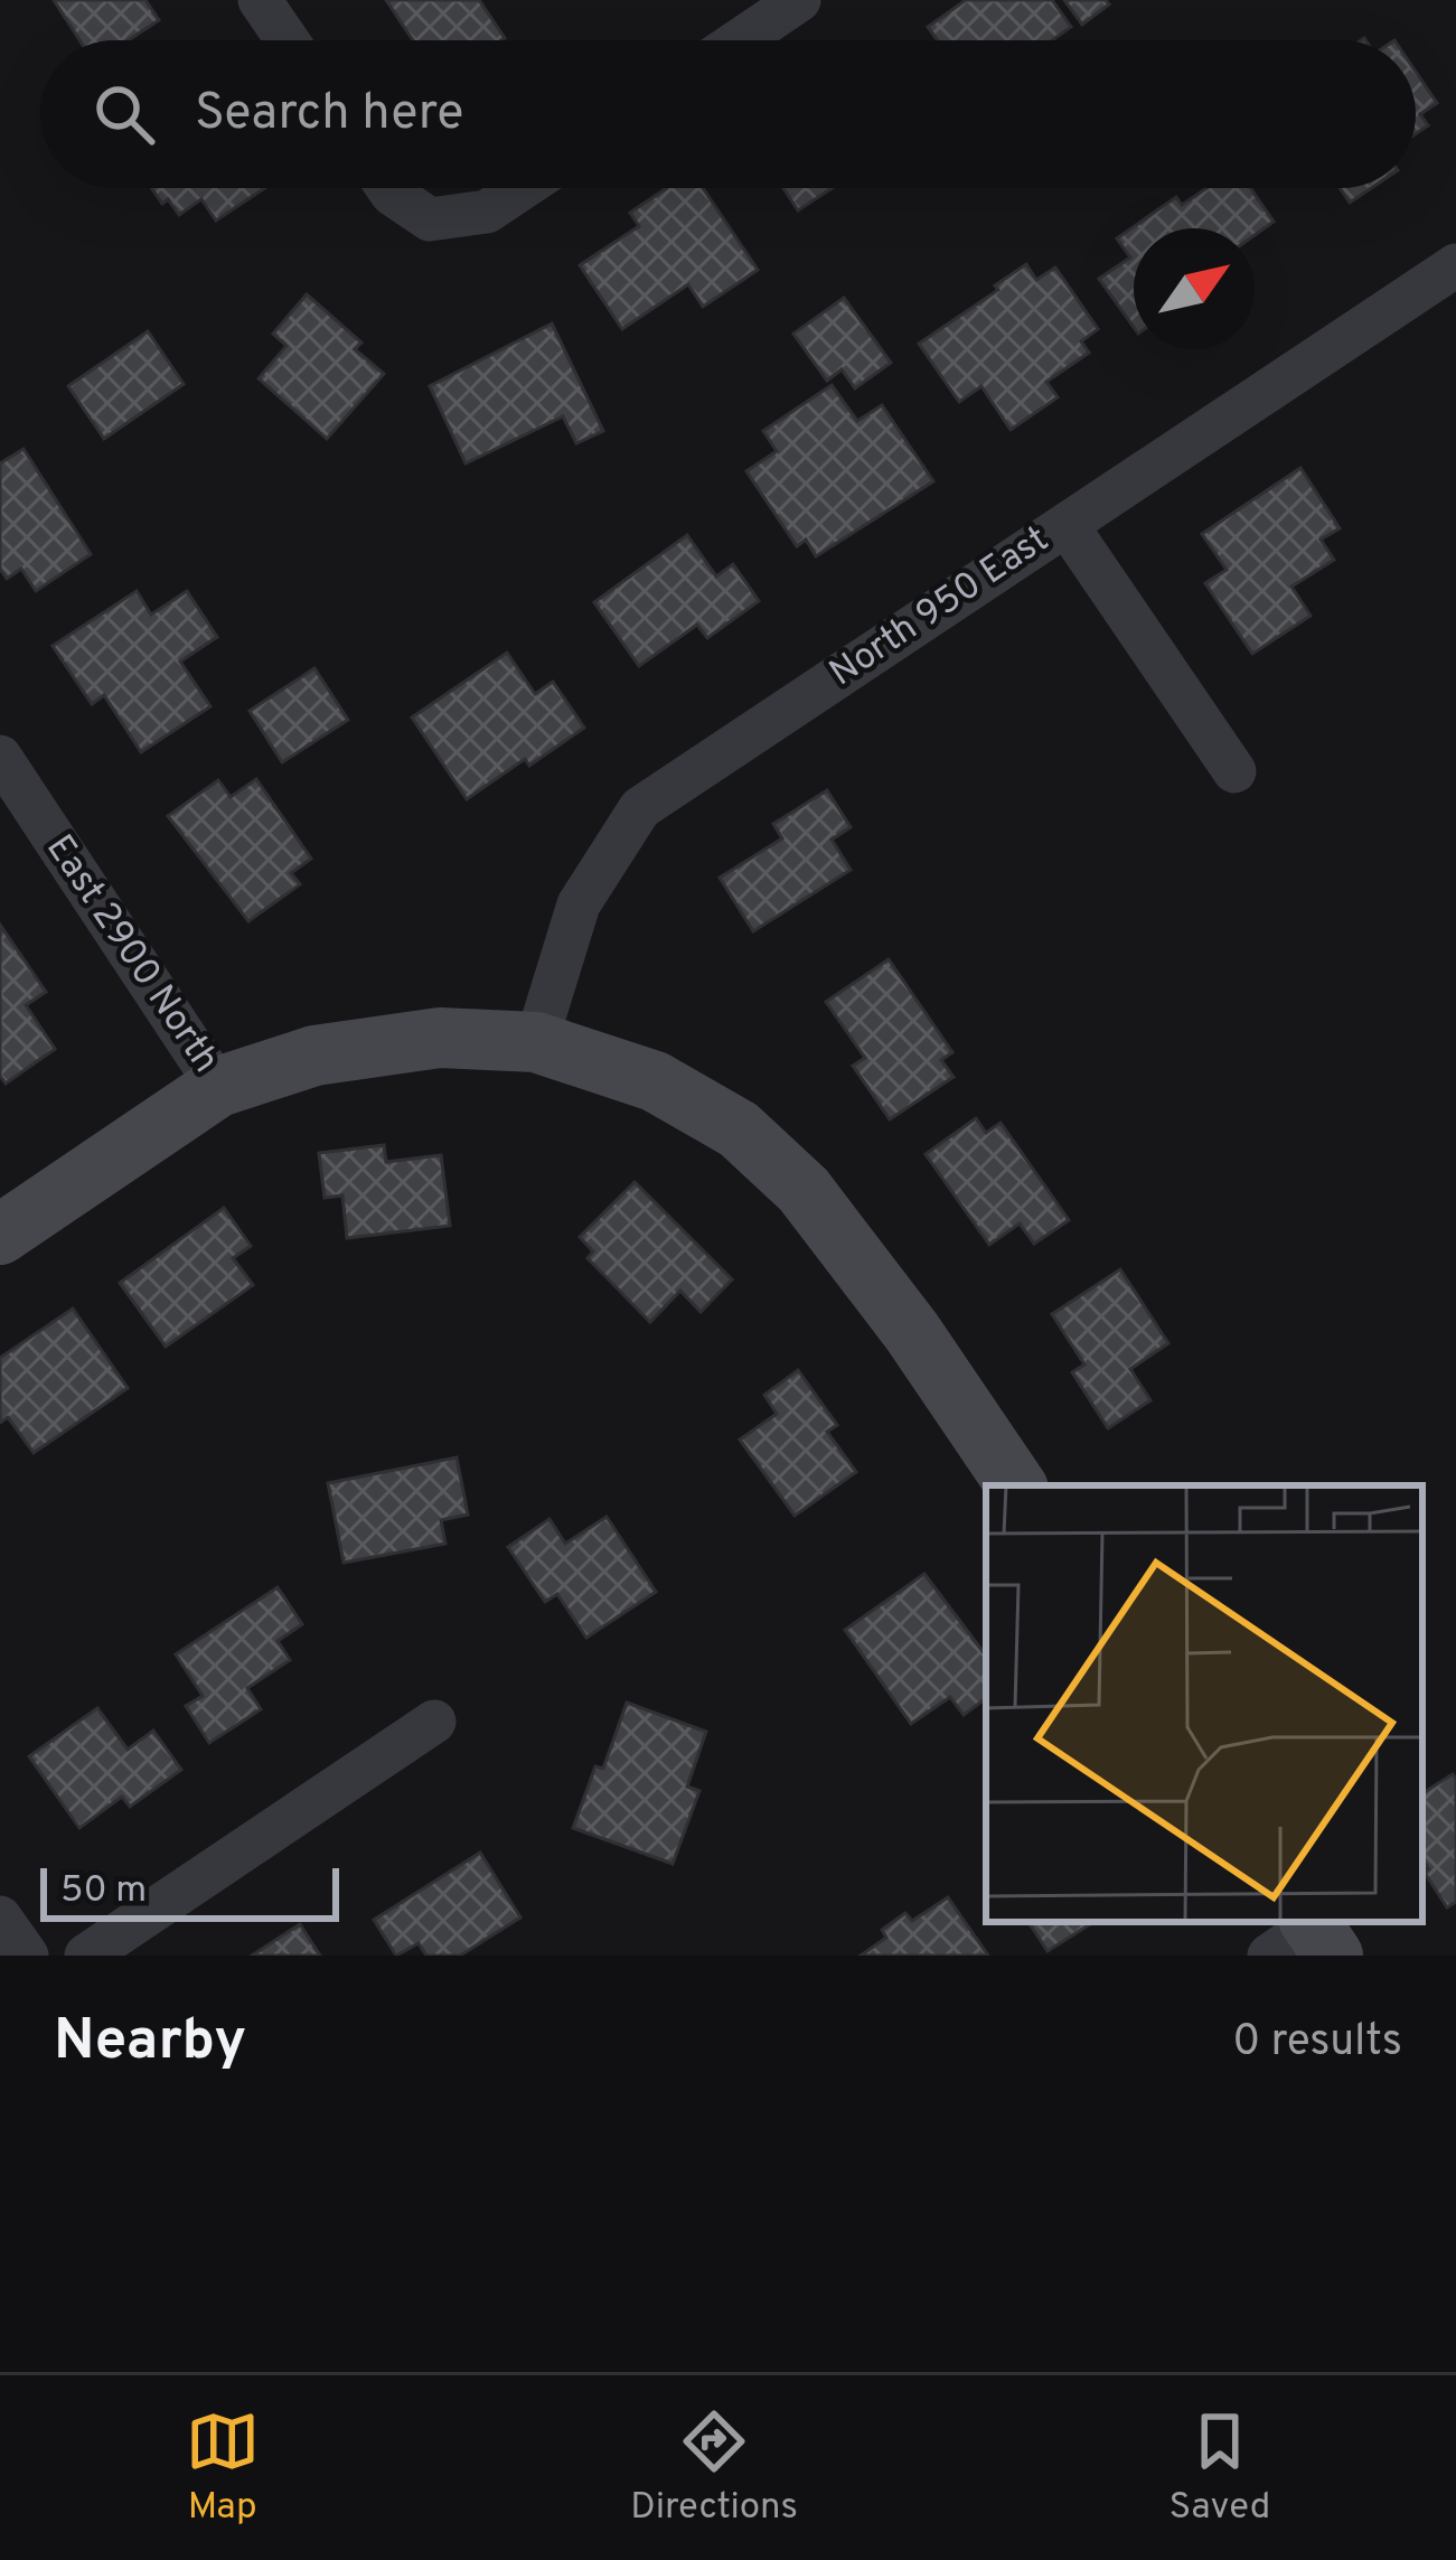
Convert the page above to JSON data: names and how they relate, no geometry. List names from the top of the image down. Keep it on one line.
{"streets":{"street":["North 950 East","East 2900 North"]},"scale_bar":"50 m","north":"top right","page":{"search":"Search here","scale":"50 m","heading":["Nearby","0 results"],"nav":["Map","Directions","Saved"]}}
